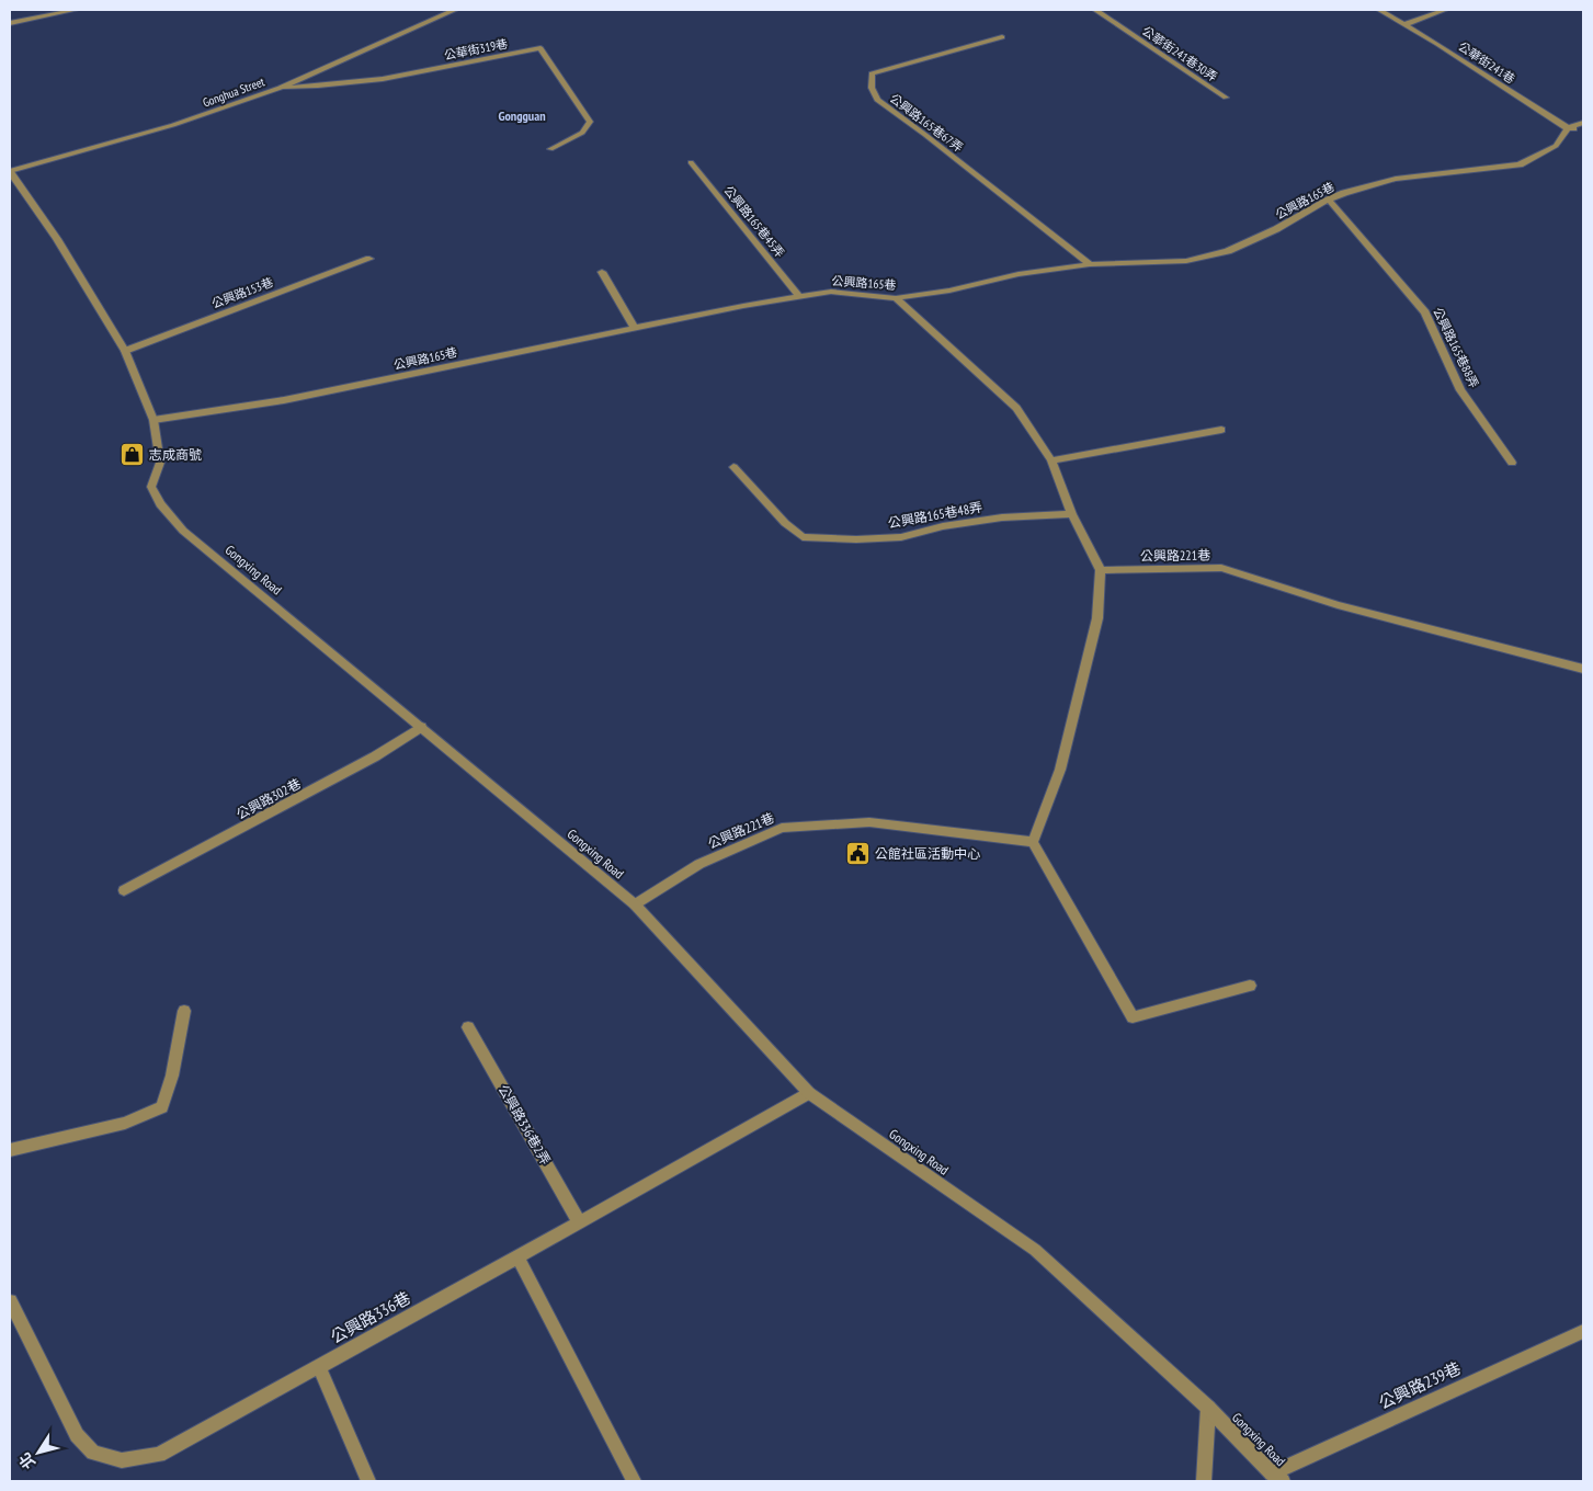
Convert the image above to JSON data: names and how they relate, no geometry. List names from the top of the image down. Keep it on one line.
{"streets":{"street":["公華街319巷","公華街241巷30弄","公華街241巷","Gonghua Street","公興路165巷67弄","公興路165巷","公興路165巷45弄","公興路153巷","公興路165巷88弄","公興路165巷48弄","公興路221巷","Gongxing Road","公興路302巷","公興路336巷2弄","公興路336巷","公興路239巷"]},"crossings":[["公華街319巷","Gonghua Street"],["公華街241巷","公興路165巷"],["Gonghua Street","Gongxing Road"],["公興路165巷67弄","公興路165巷"],["公興路165巷","公興路165巷45弄"],["公興路165巷","公興路165巷88弄"],["公興路165巷","Gongxing Road"],["公興路153巷","Gongxing Road"],["公興路221巷","Gongxing Road"],["Gongxing Road","公興路302巷"],["Gongxing Road","公興路336巷"],["Gongxing Road","公興路239巷"],["公興路336巷2弄","公興路336巷"]],"districts":["Gongguan"],"places":{"shop":["志成商號"],"public building":["公館社區活動中心"]},"north":"bottom left"}
